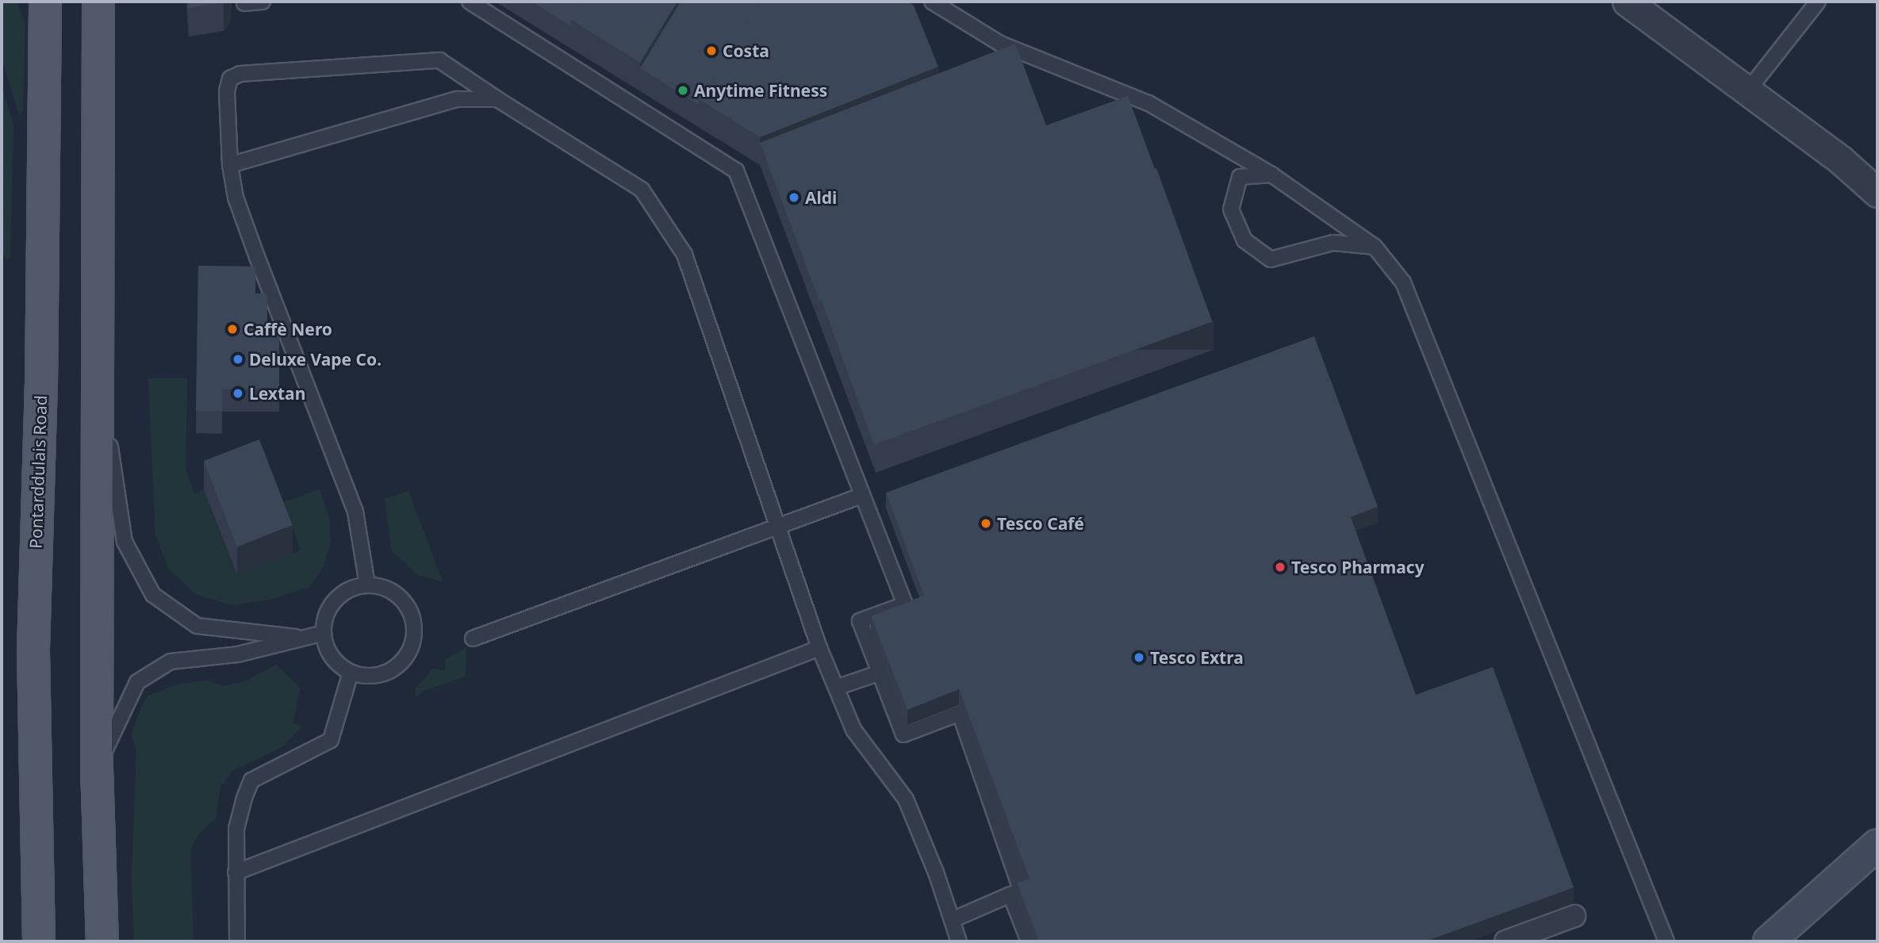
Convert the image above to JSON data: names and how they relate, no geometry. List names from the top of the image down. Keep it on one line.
{"streets":{"main road":["Pontarddulais Road"]},"places":["Costa","Anytime Fitness","Aldi","Caffè Nero","Deluxe Vape Co.","Lextan","Tesco Café","Tesco Pharmacy","Tesco Extra"]}
